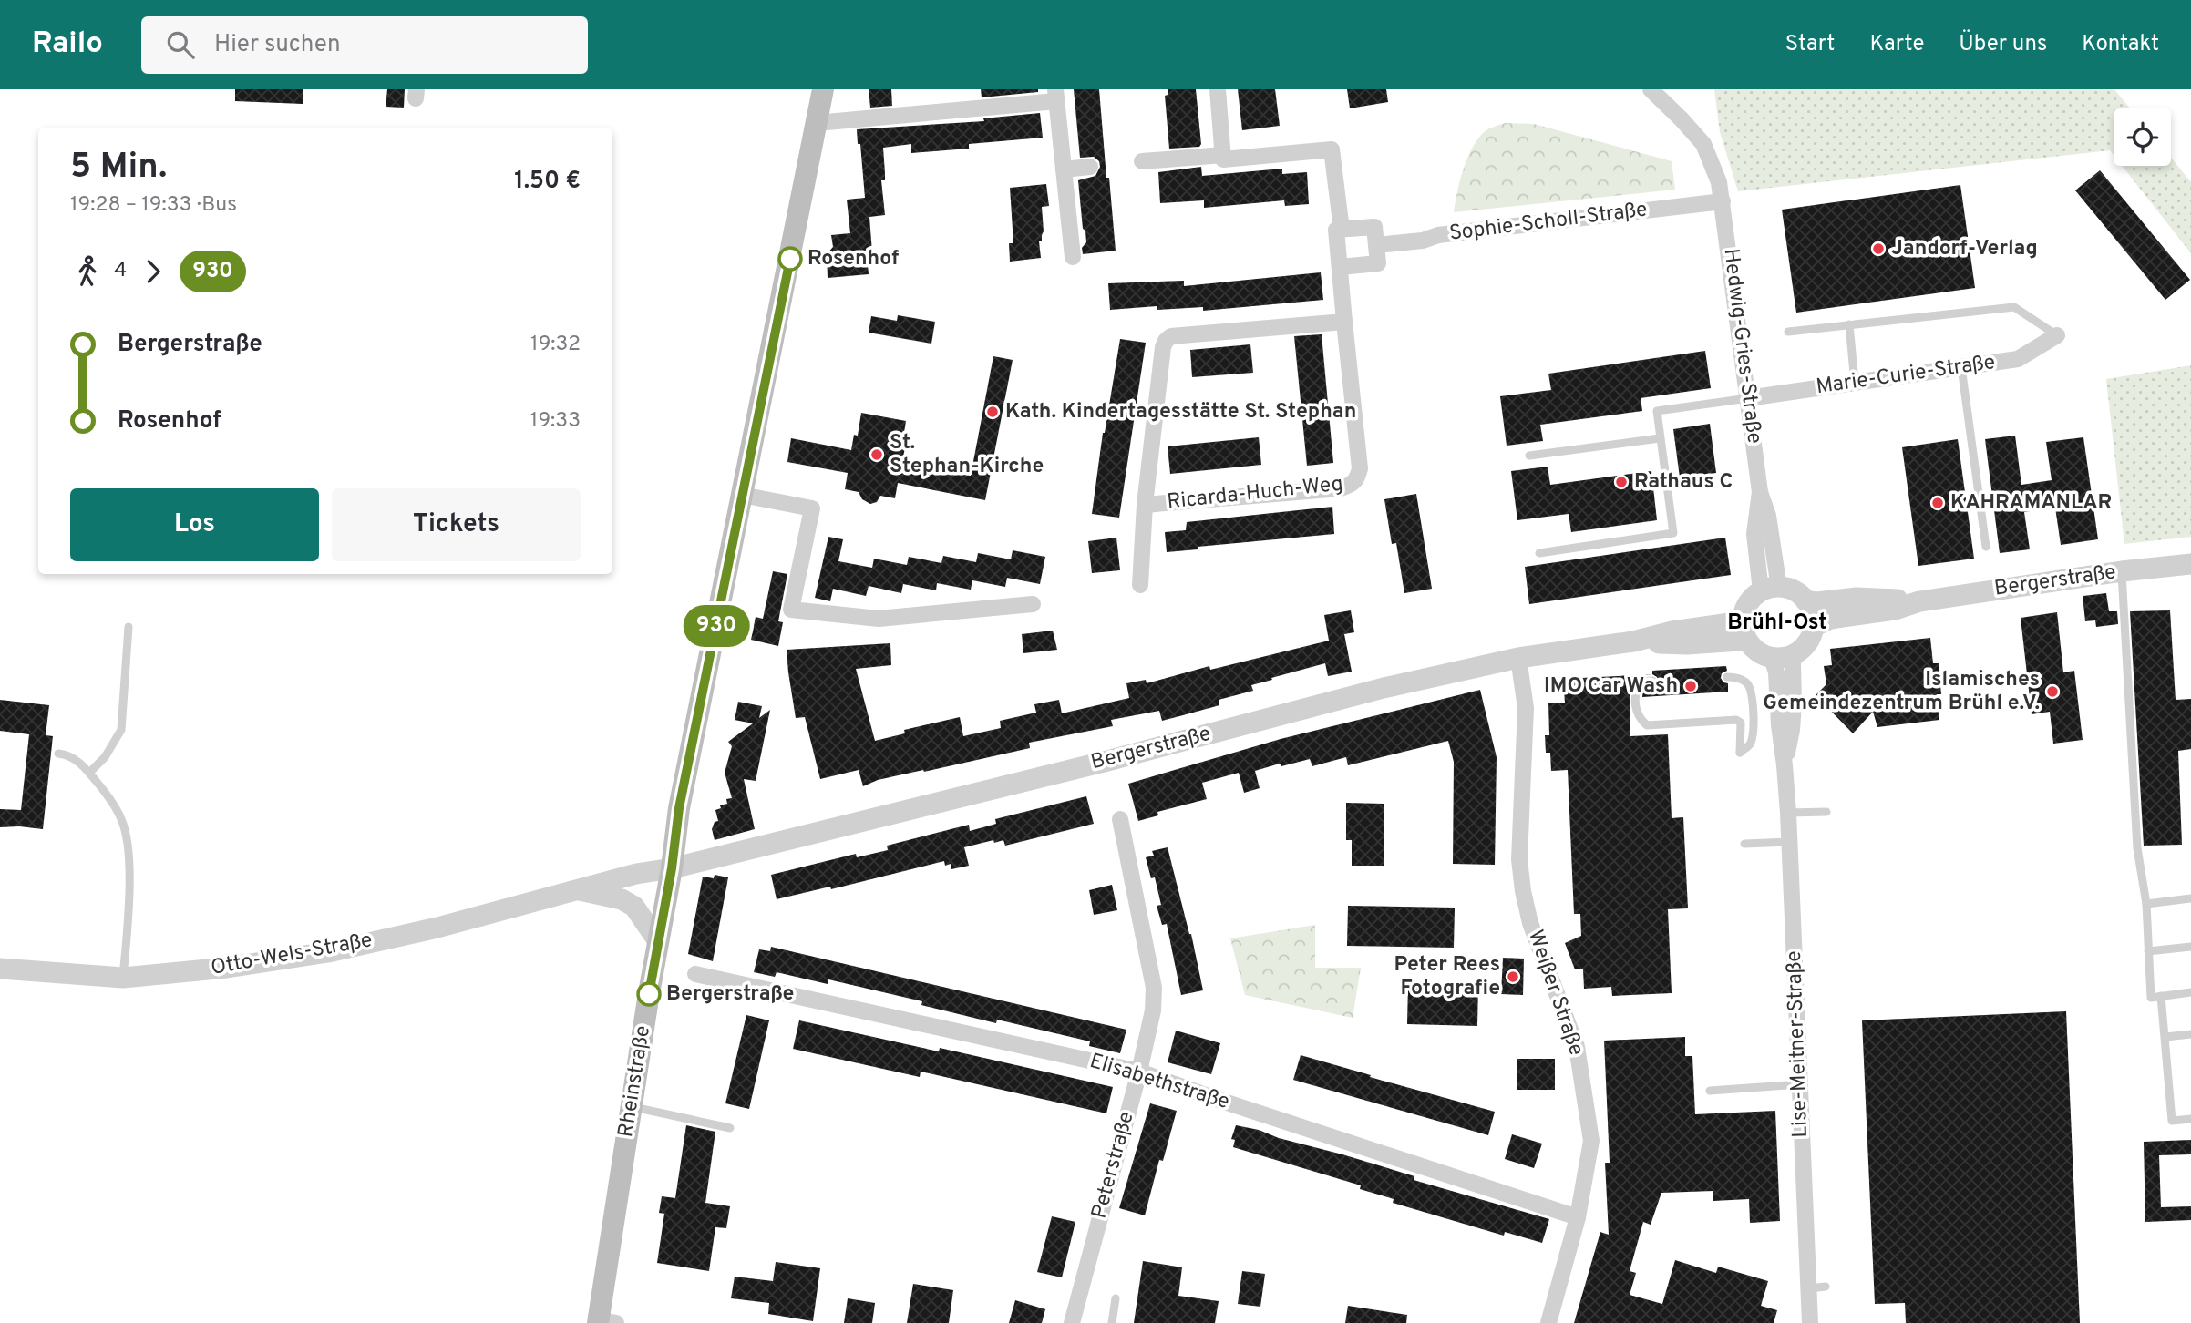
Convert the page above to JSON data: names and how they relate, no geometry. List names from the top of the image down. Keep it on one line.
{"streets":{"main road":["Rheinstraße"],"street":["Sophie-Scholl-Straße","Hedwig-Gries-Straße","Marie-Curie-Straße","Ricarda-Huch-Weg","Bergerstraße","Otto-Wels-Straße","Weißer Straße","Lise-Meitner-Straße","Elisabethstraße","Peterstraße"]},"crossings":[["Sophie-Scholl-Straße","Hedwig-Gries-Straße"],["Hedwig-Gries-Straße","Marie-Curie-Straße"],["Hedwig-Gries-Straße","Bergerstraße"],["Hedwig-Gries-Straße","Lise-Meitner-Straße"],["Bergerstraße","Otto-Wels-Straße"],["Bergerstraße","Weißer Straße"],["Bergerstraße","Lise-Meitner-Straße"],["Bergerstraße","Rheinstraße"],["Otto-Wels-Straße","Rheinstraße"],["Weißer Straße","Elisabethstraße"],["Elisabethstraße","Peterstraße"]],"districts":["Brühl-Ost"],"places":["Jandorf-Verlag","Rosenhof","Kath. Kindertagesstätte St. Stephan","St. Stephan-Kirche","Rathaus C","KAHRAMANLAR","IMO Car Wash","Islamisches Gemeindezentrum Brühl e.V.","Peter Rees Fotografie","Bergerstraße"],"lines":["bus line 930"],"page":{"header":"Railo","search":"Hier suchen","nav":["Start","Karte","Über uns","Kontakt"],"on_map":"930","heading":["5 Min.","19:28 – 19:33 · Bus","1.50 €"],"legs":["4","930"],"list":[{"name":"Bergerstraße","value":"19:32"},{"name":"Rosenhof","value":"19:33"}],"buttons":["Los","Tickets"]}}
